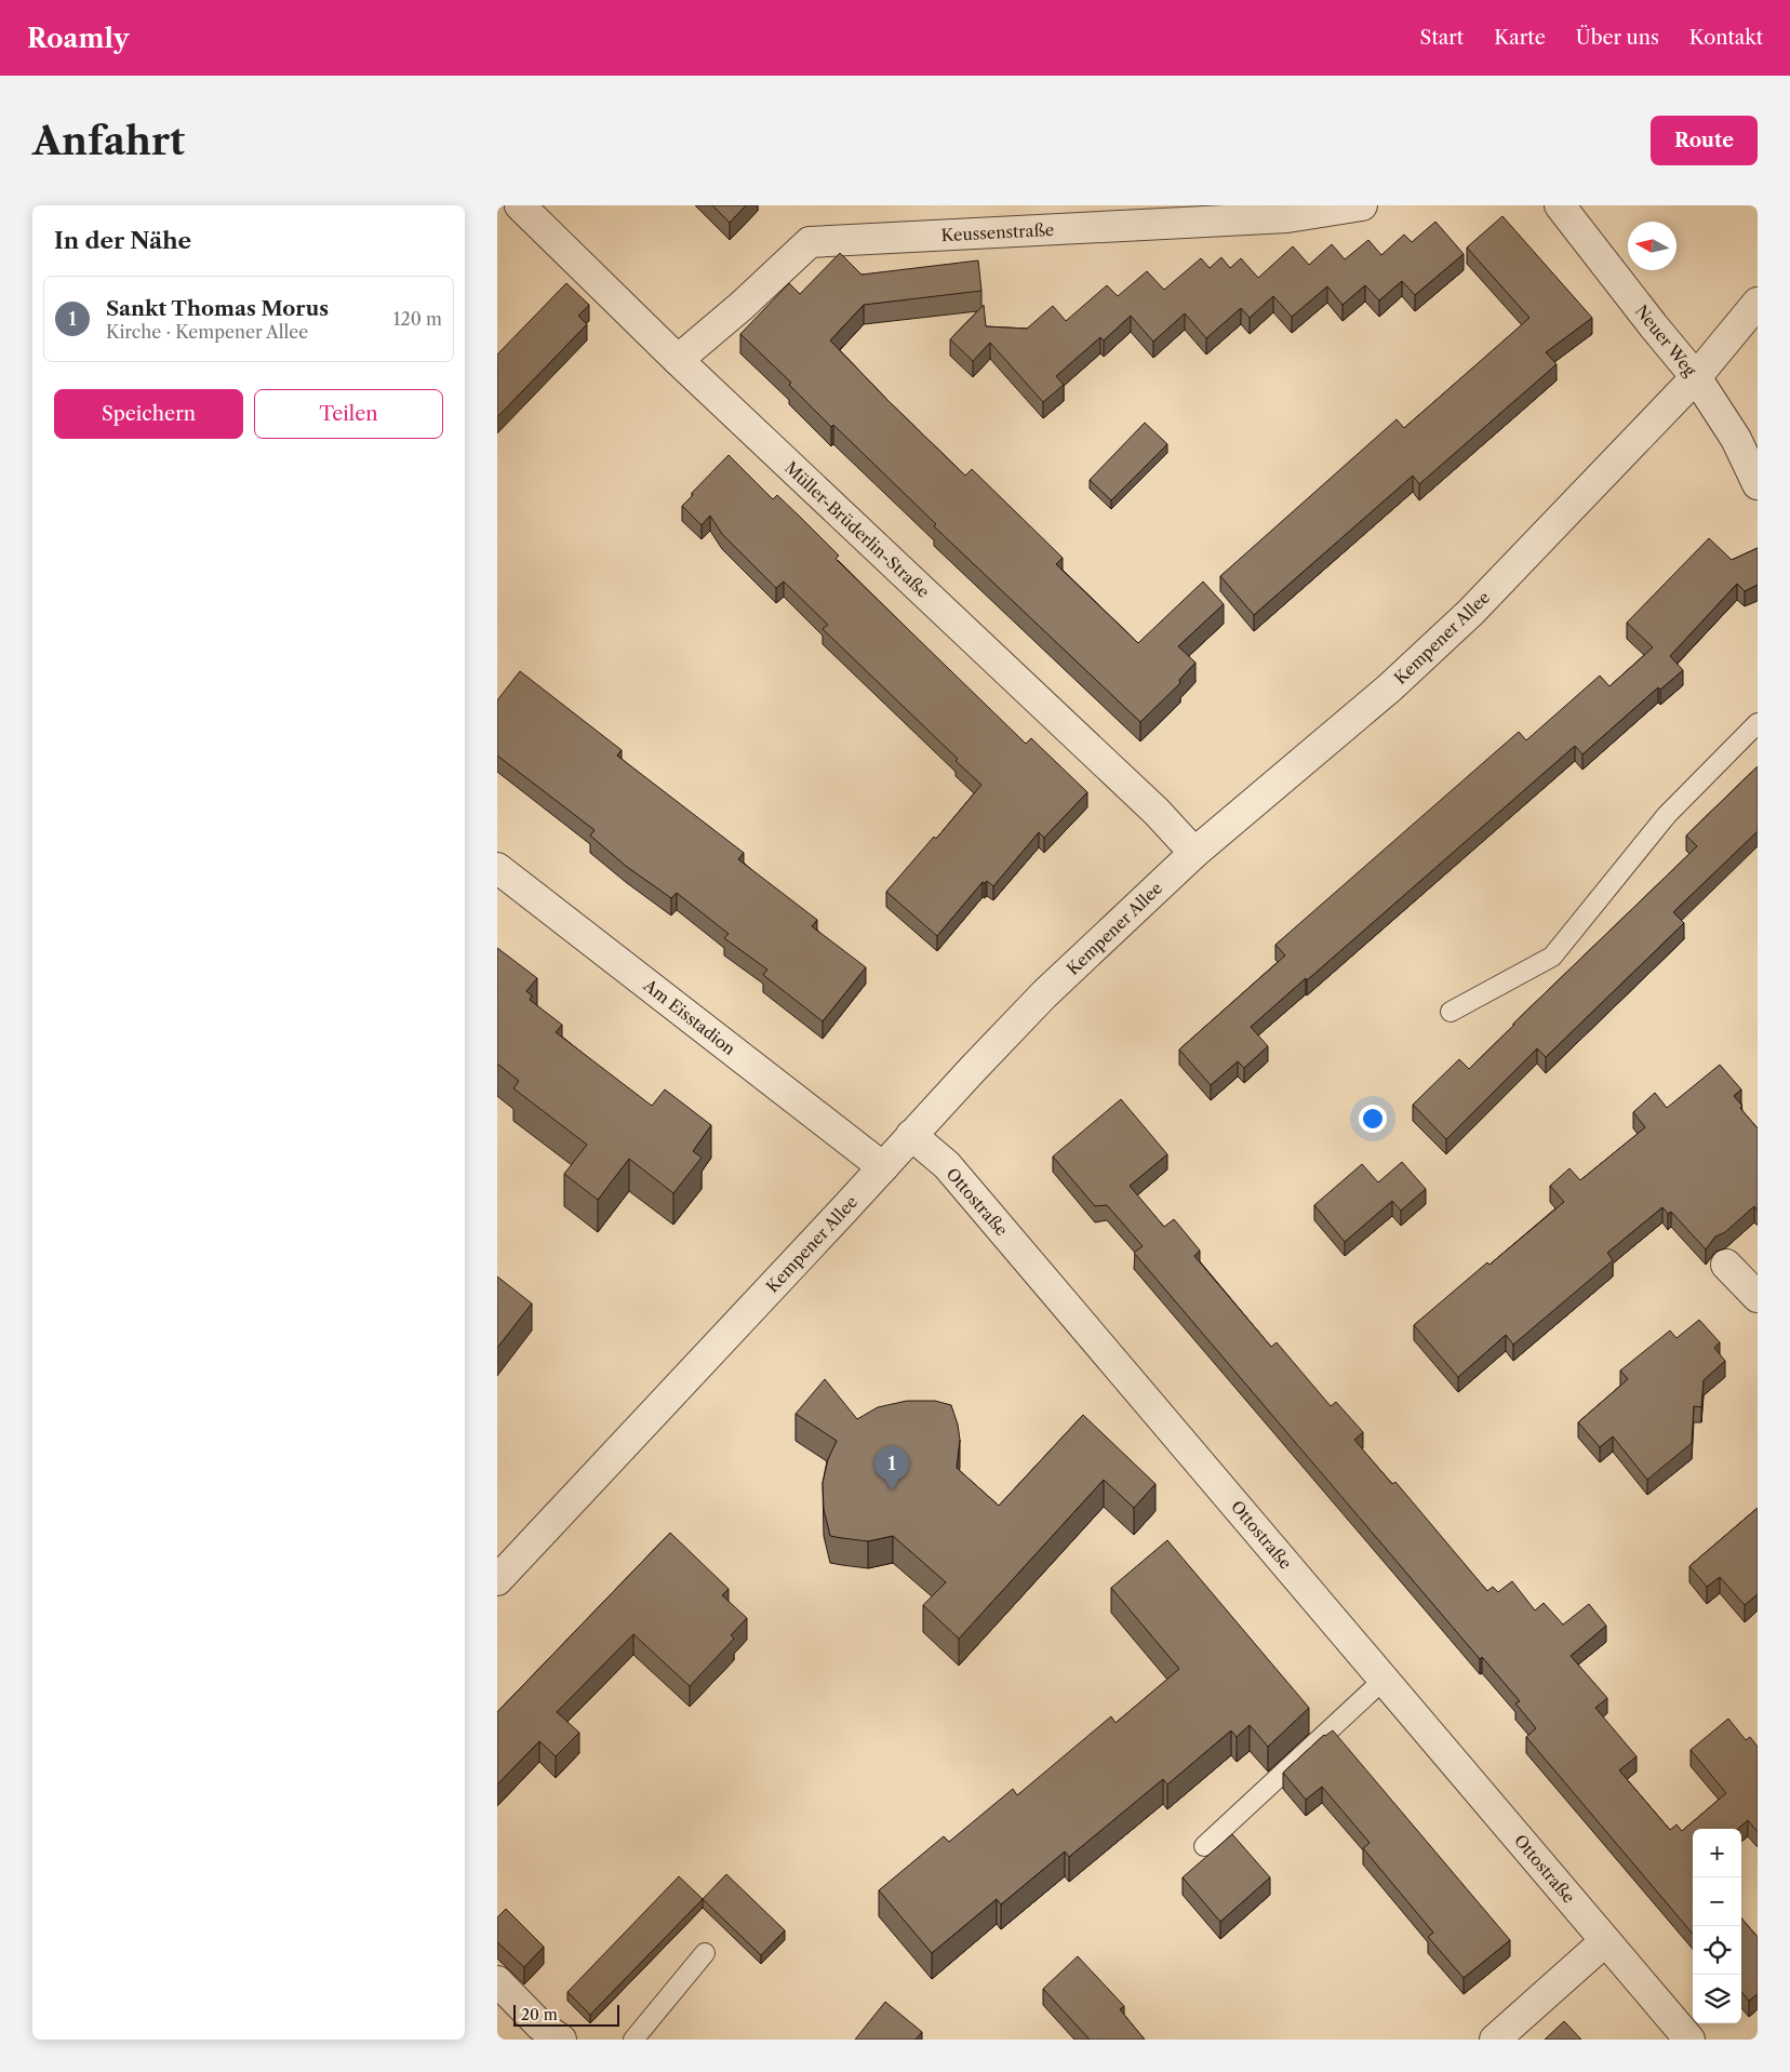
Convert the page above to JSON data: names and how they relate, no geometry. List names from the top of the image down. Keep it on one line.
{"streets":{"street":["Keussenstraße","Neuer Weg","Müller-Brüderlin-Straße","Kempener Allee","Am Eisstadion","Ottostraße"]},"crossings":[["Keussenstraße","Müller-Brüderlin-Straße"],["Neuer Weg","Kempener Allee"],["Müller-Brüderlin-Straße","Kempener Allee"],["Kempener Allee","Am Eisstadion"],["Kempener Allee","Ottostraße"]],"scale_bar":"20 m","north":"left","page":{"header":"Roamly","nav":["Start","Karte","Über uns","Kontakt"],"buttons":["Route",["Speichern","Teilen"]],"title":"Anfahrt","heading":"In der Nähe","list":[{"mark":"1","name":"Sankt Thomas Morus","note":"Kirche · Kempener Allee","value":"120 m"}],"pins":"1","map_buttons":["+","−"],"scale":"20 m"}}
